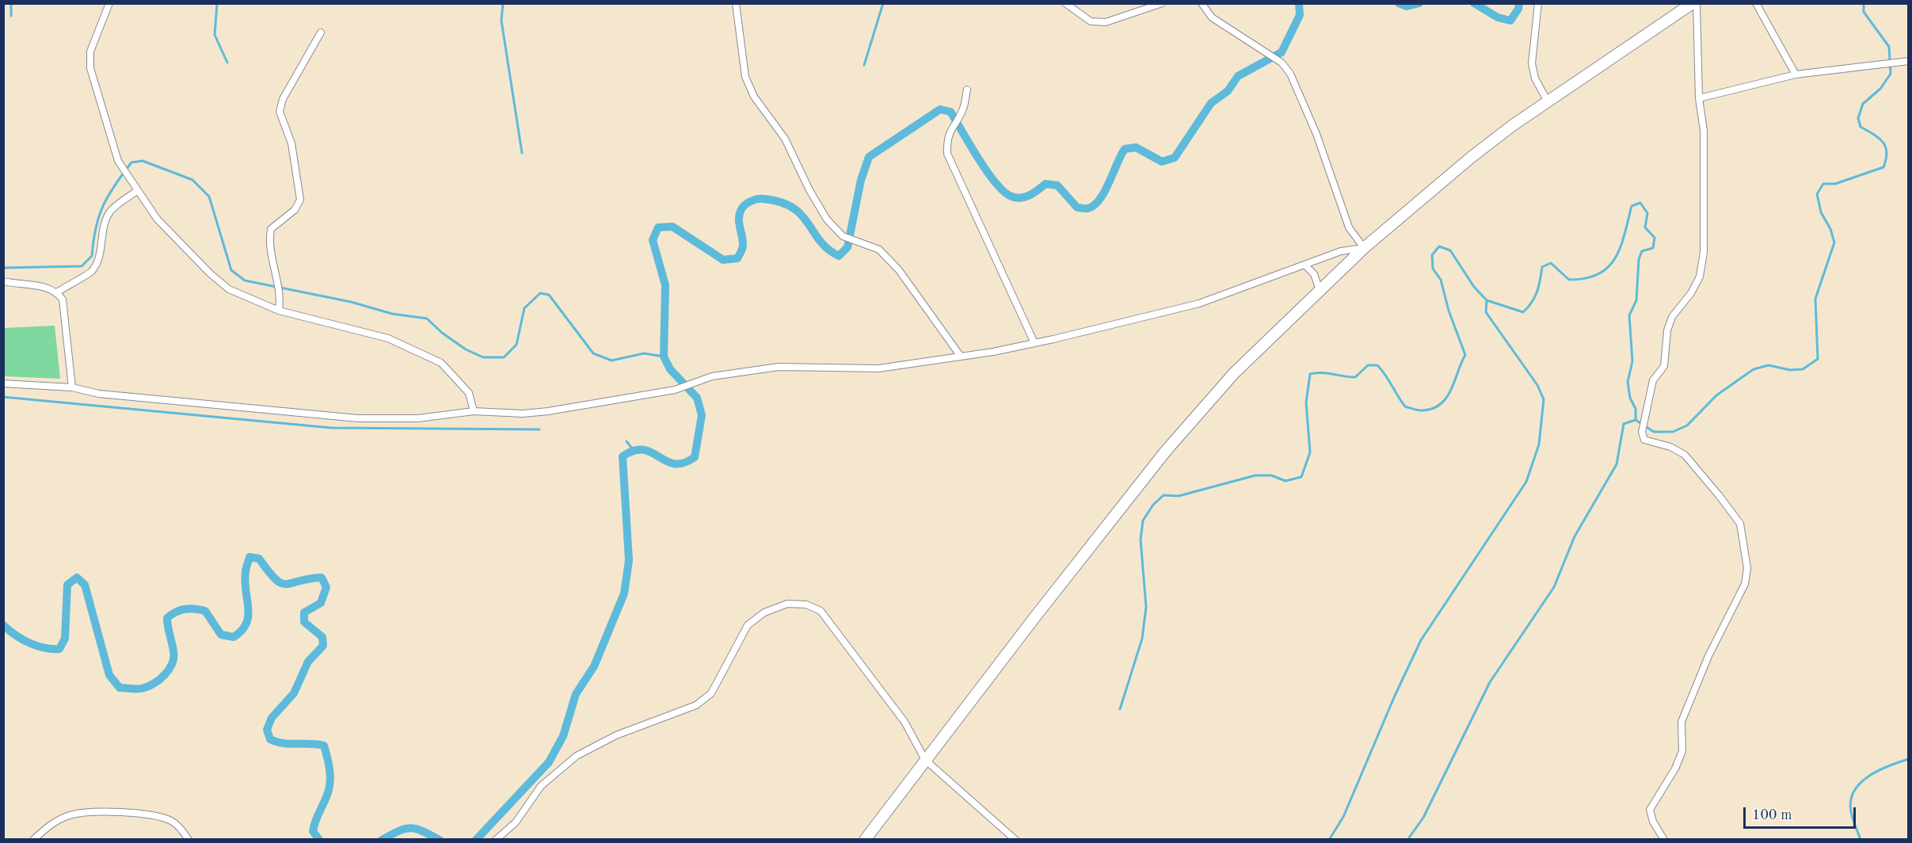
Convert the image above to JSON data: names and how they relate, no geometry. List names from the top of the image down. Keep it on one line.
{"scale_bar":"100 m"}
